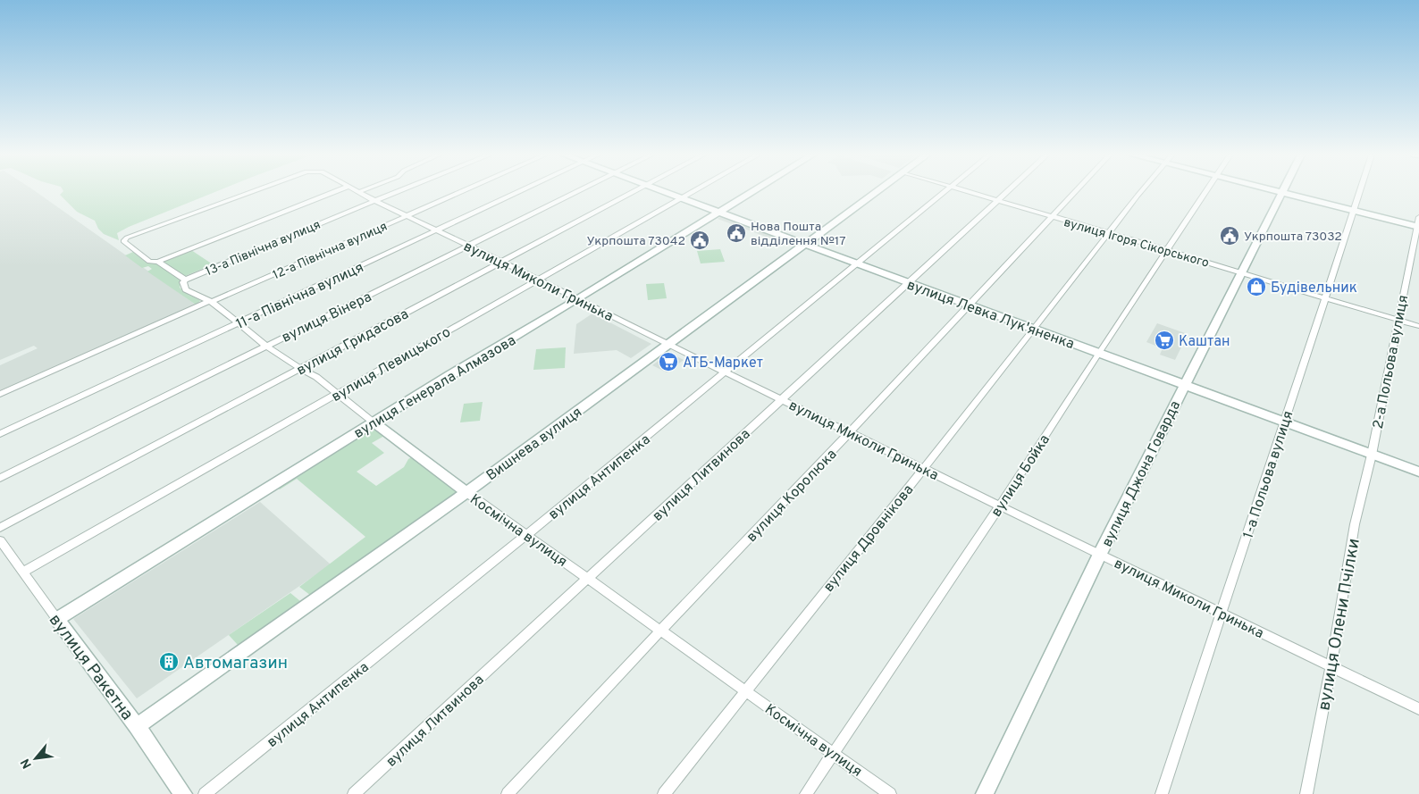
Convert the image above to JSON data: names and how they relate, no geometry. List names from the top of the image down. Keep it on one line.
{"streets":{"street":["вулиця Ігоря Сікорського","13-а Північна вулиця","12-а Північна вулиця","вулиця Миколи Гринька","11-а Північна вулиця","вулиця Левка Лук'яненка","вулиця Вінера","вулиця Гридасова","2-а Польова вулиця","вулиця Левицького","вулиця Генерала Алмазова","Вишнева вулиця","вулиця Джона Говарда","вулиця Литвинова","1-а Польова вулиця","вулиця Бойка","вулиця Антипенка","вулиця Королюка","Космічна вулиця","вулиця Дровнікова","вулиця Олени Пчілки","вулиця Ракетна"]},"crossings":[["вулиця Ігоря Сікорського","2-а Польова вулиця"],["вулиця Ігоря Сікорського","вулиця Джона Говарда"],["вулиця Ігоря Сікорського","вулиця Литвинова"],["вулиця Ігоря Сікорського","1-а Польова вулиця"],["вулиця Ігоря Сікорського","вулиця Бойка"],["вулиця Ігоря Сікорського","вулиця Королюка"],["вулиця Ігоря Сікорського","вулиця Дровнікова"],["13-а Північна вулиця","вулиця Миколи Гринька"],["13-а Північна вулиця","Космічна вулиця"],["12-а Північна вулиця","вулиця Миколи Гринька"],["12-а Північна вулиця","Космічна вулиця"],["вулиця Миколи Гринька","11-а Північна вулиця"],["вулиця Миколи Гринька","вулиця Вінера"],["вулиця Миколи Гринька","вулиця Гридасова"],["вулиця Миколи Гринька","вулиця Левицького"],["вулиця Миколи Гринька","вулиця Генерала Алмазова"],["вулиця Миколи Гринька","Вишнева вулиця"],["вулиця Миколи Гринька","вулиця Джона Говарда"],["вулиця Миколи Гринька","вулиця Литвинова"],["вулиця Миколи Гринька","1-а Польова вулиця"],["вулиця Миколи Гринька","вулиця Бойка"],["вулиця Миколи Гринька","вулиця Антипенка"],["вулиця Миколи Гринька","вулиця Королюка"],["вулиця Миколи Гринька","Космічна вулиця"],["вулиця Миколи Гринька","вулиця Дровнікова"],["вулиця Миколи Гринька","вулиця Олени Пчілки"],["11-а Північна вулиця","Космічна вулиця"],["вулиця Левка Лук'яненка","2-а Польова вулиця"],["вулиця Левка Лук'яненка","вулиця Левицького"],["вулиця Левка Лук'яненка","вулиця Генерала Алмазова"],["вулиця Левка Лук'яненка","Вишнева вулиця"],["вулиця Левка Лук'яненка","вулиця Джона Говарда"],["вулиця Левка Лук'яненка","вулиця Литвинова"],["вулиця Левка Лук'яненка","1-а Польова вулиця"],["вулиця Левка Лук'яненка","вулиця Бойка"],["вулиця Левка Лук'яненка","вулиця Антипенка"],["вулиця Левка Лук'яненка","вулиця Королюка"],["вулиця Левка Лук'яненка","вулиця Дровнікова"],["вулиця Левка Лук'яненка","вулиця Олени Пчілки"],["вулиця Вінера","Космічна вулиця"],["вулиця Гридасова","Космічна вулиця"],["2-а Польова вулиця","вулиця Олени Пчілки"],["вулиця Левицького","Космічна вулиця"],["вулиця Левицького","вулиця Ракетна"],["вулиця Генерала Алмазова","Космічна вулиця"],["вулиця Генерала Алмазова","вулиця Ракетна"],["Вишнева вулиця","Космічна вулиця"],["Вишнева вулиця","вулиця Ракетна"],["вулиця Литвинова","Космічна вулиця"],["вулиця Бойка","Космічна вулиця"],["вулиця Антипенка","Космічна вулиця"],["вулиця Королюка","Космічна вулиця"],["Космічна вулиця","вулиця Дровнікова"]],"places":{"public building":["Нова Пошта відділення №17","Укрпошта 73032","Укрпошта 73042"],"shop":["Будівельник"],"supermarket":["Каштан","АТБ-Маркет"],"building":["Автомагазин"]},"north":"bottom left"}
